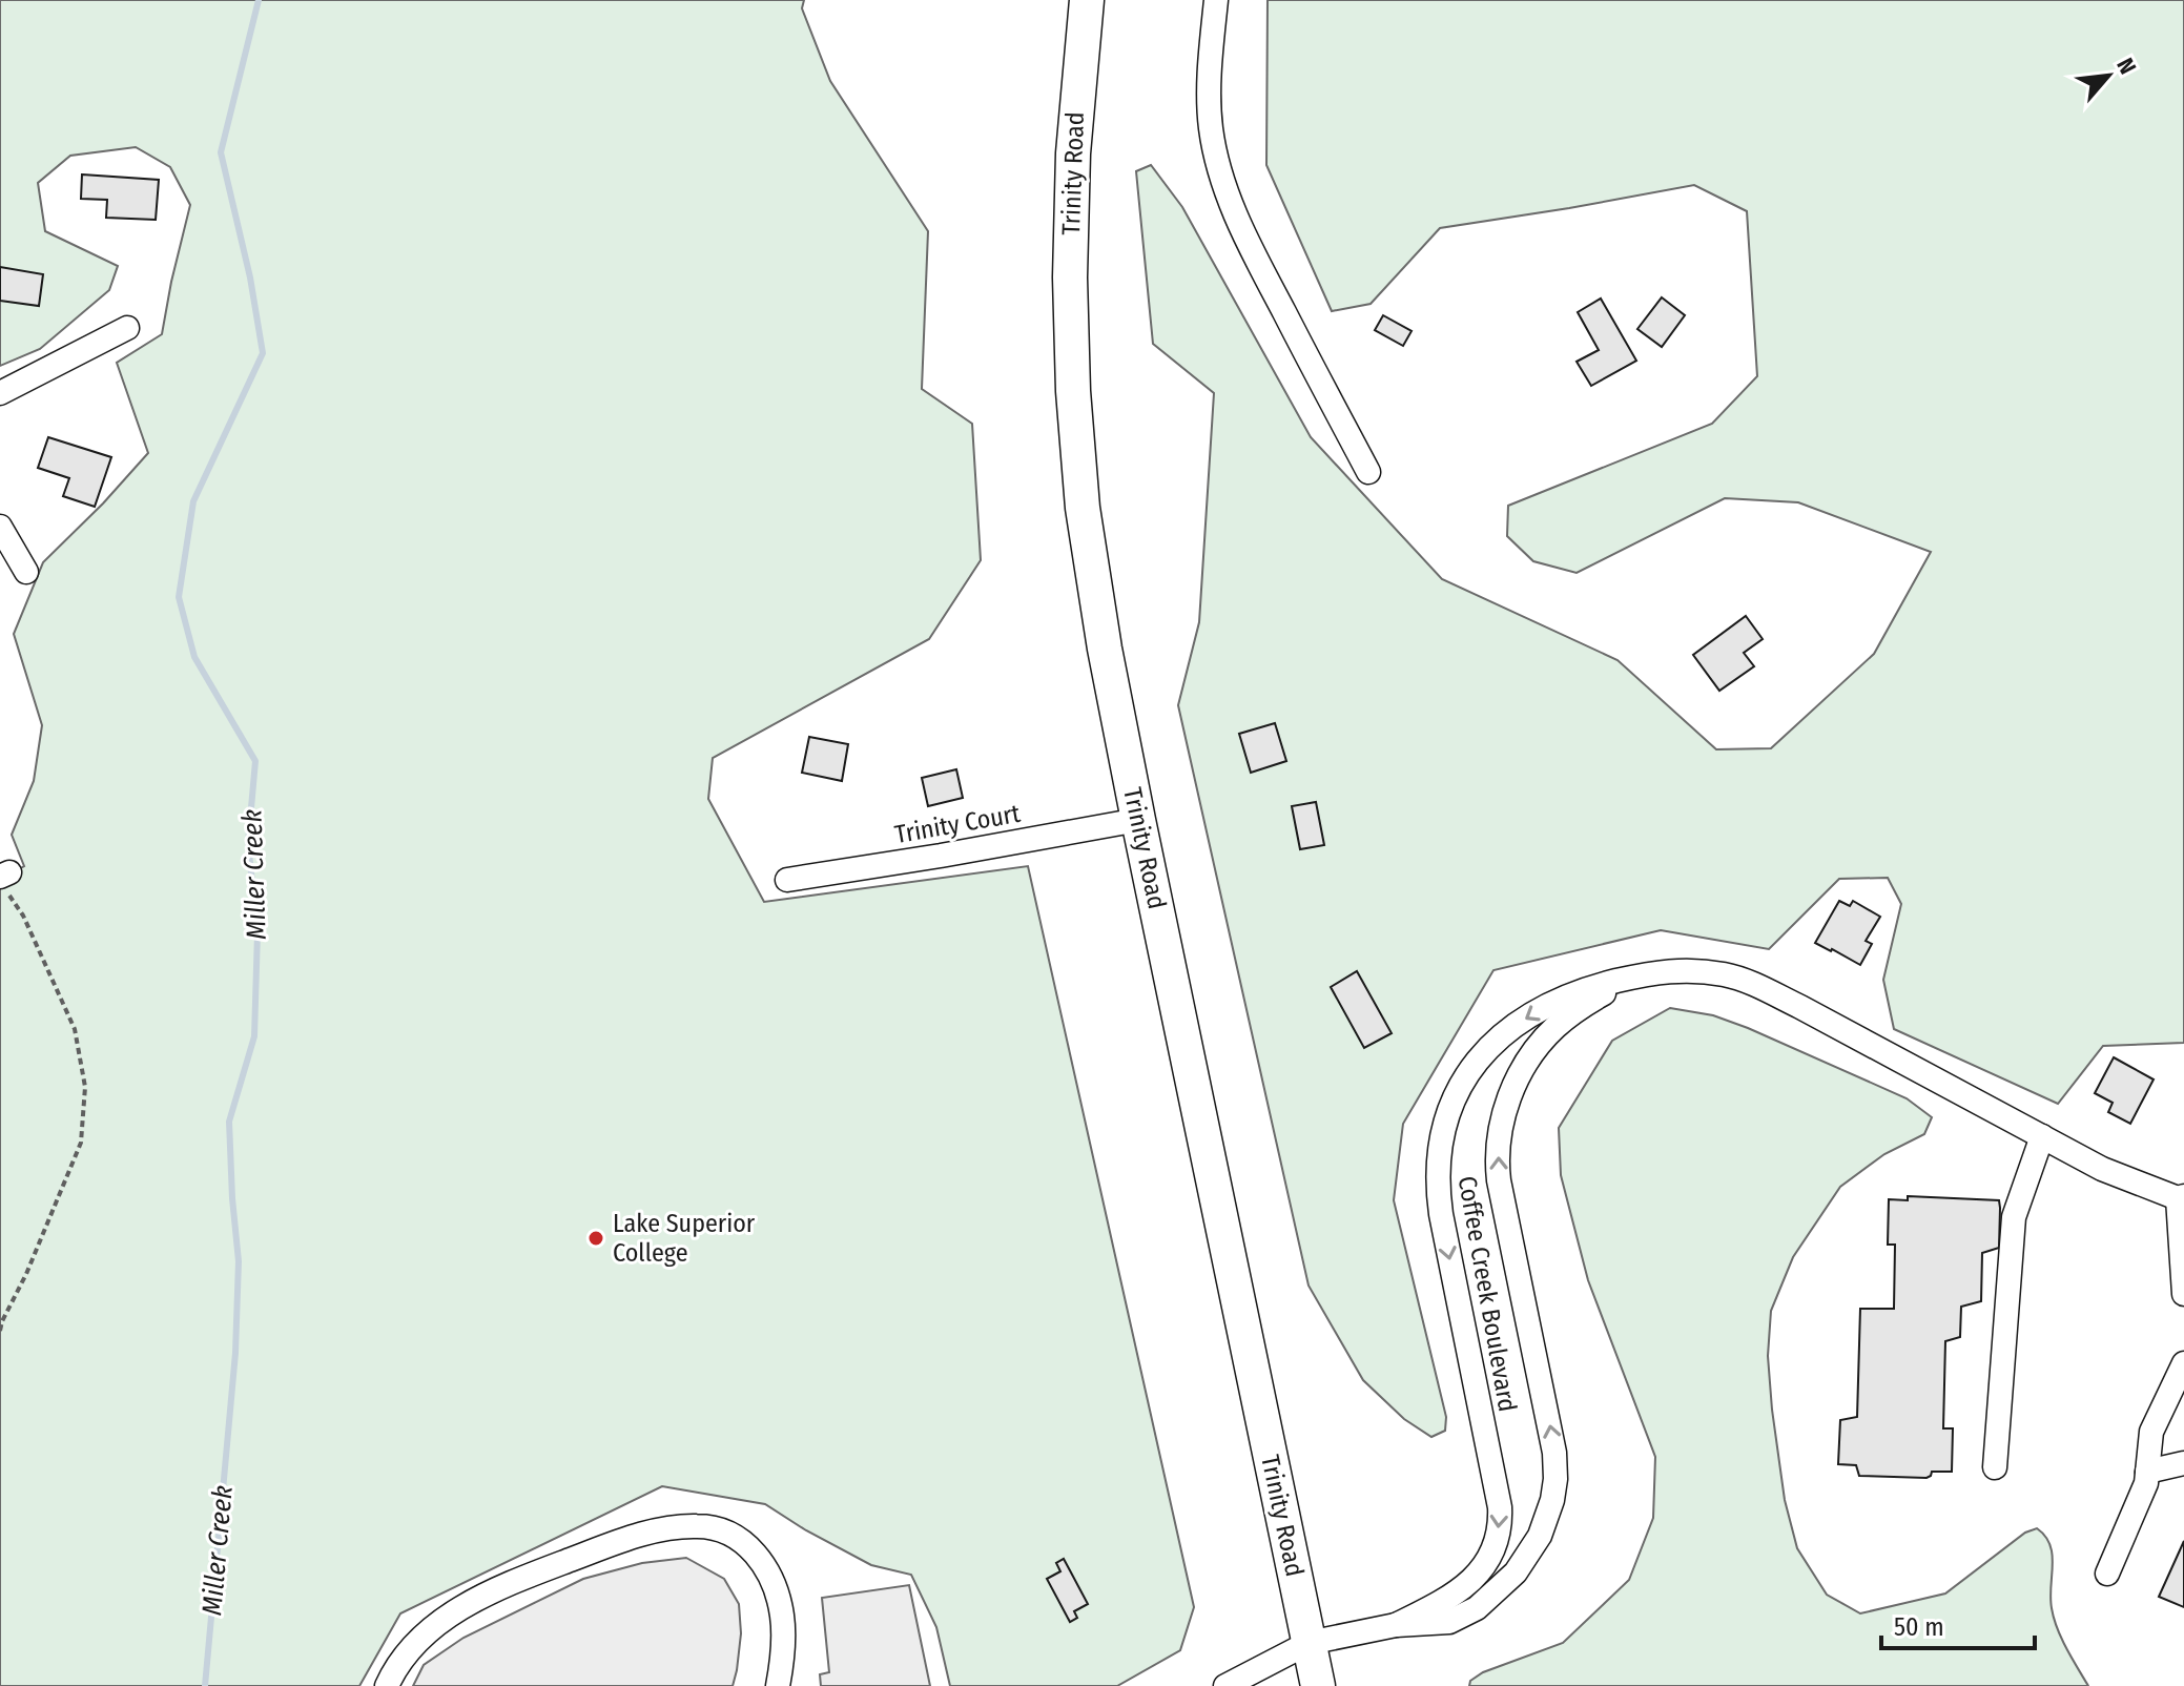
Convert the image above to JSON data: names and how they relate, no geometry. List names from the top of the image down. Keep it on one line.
{"streets":{"highway":["Trinity Road"],"street":["Trinity Court","Coffee Creek Boulevard"]},"crossings":[["Trinity Road","Trinity Court"],["Trinity Road","Coffee Creek Boulevard"]],"water":["Miller Creek"],"places":["Lake Superior College"],"scale_bar":"50 m","north":"top right"}
